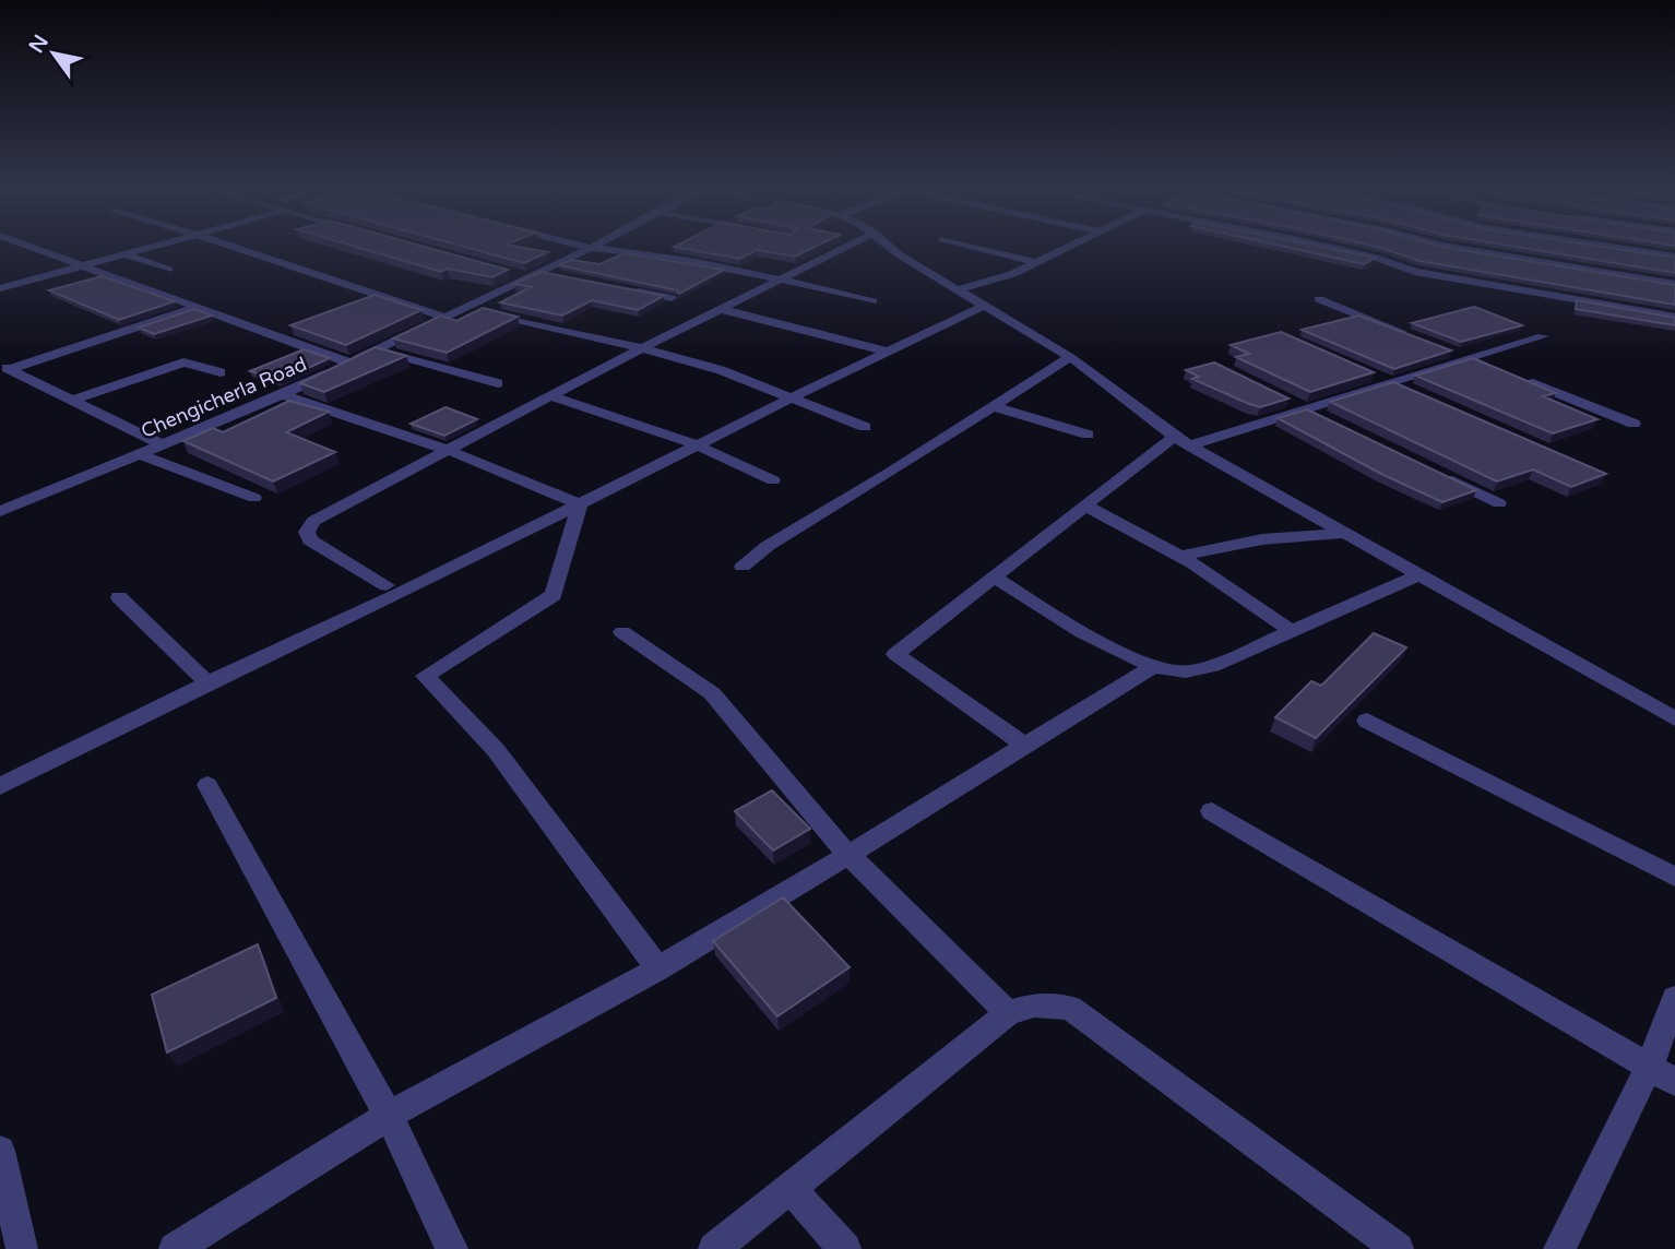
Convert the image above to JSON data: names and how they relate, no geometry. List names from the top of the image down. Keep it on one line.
{"streets":{"street":["Chengicherla Road"]},"north":"top left"}
